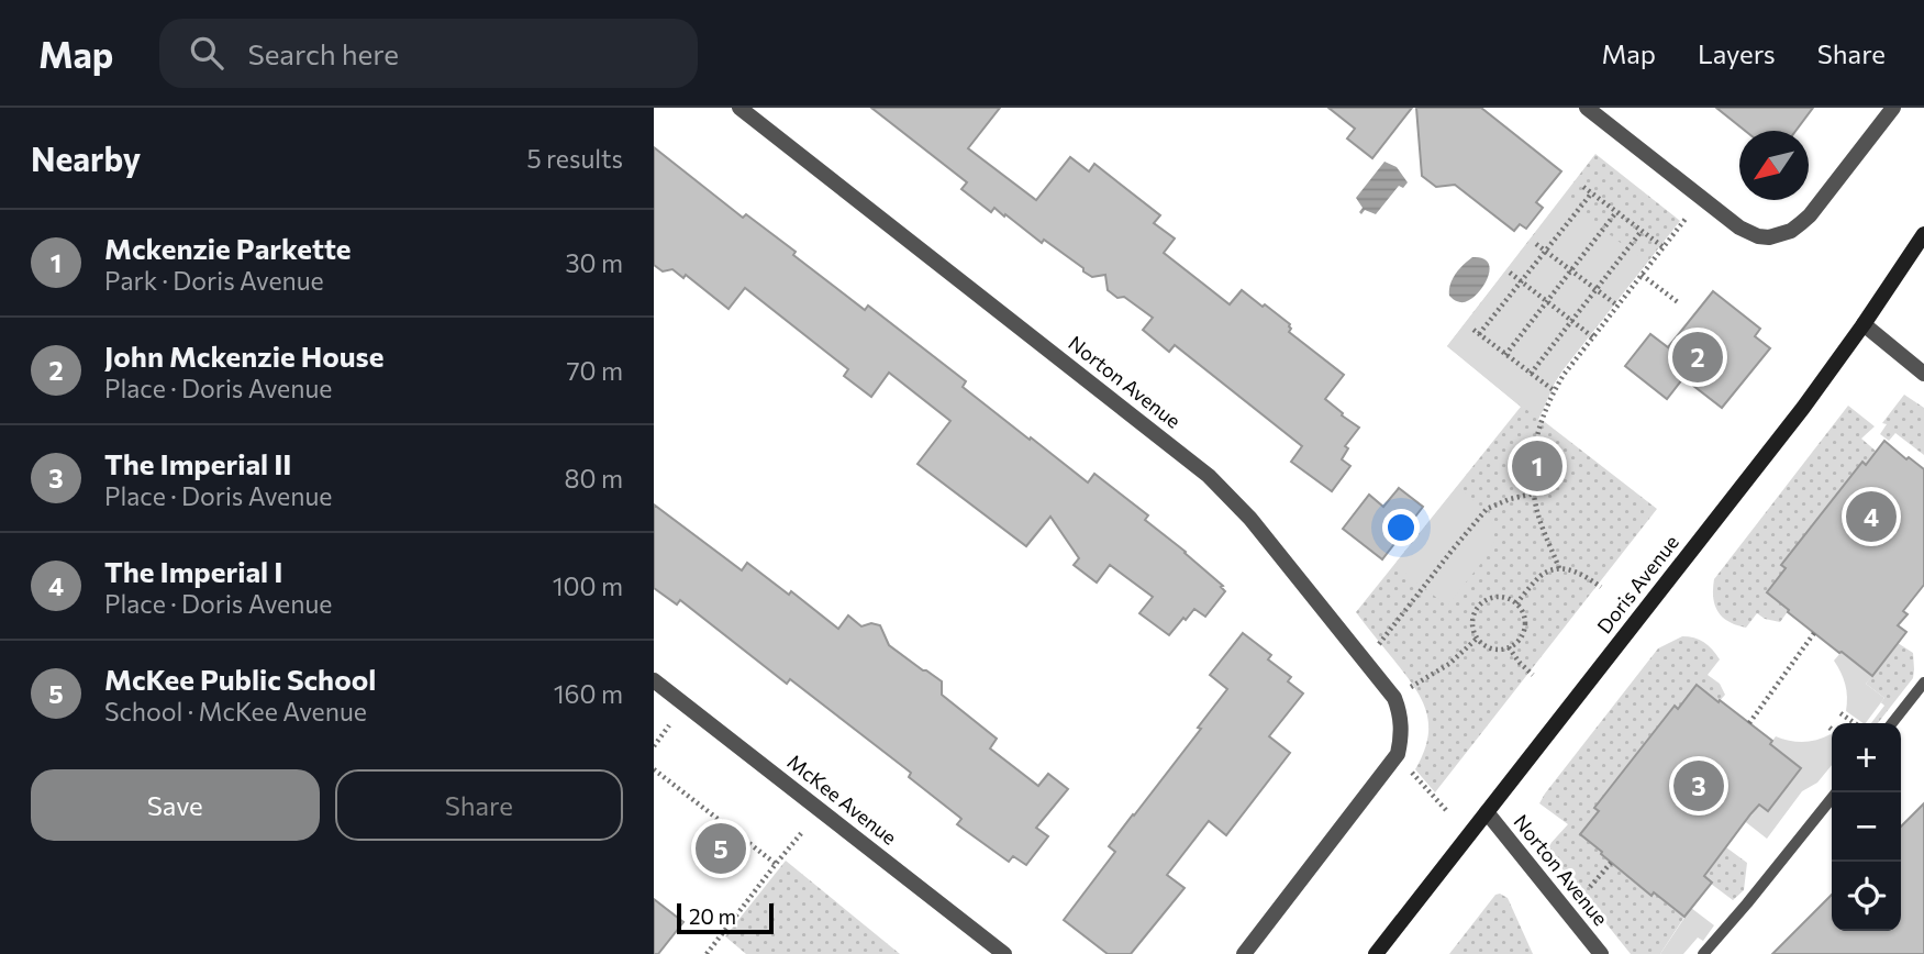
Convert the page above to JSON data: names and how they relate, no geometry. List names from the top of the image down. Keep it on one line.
{"streets":{"street":["Norton Avenue","Doris Avenue","McKee Avenue"]},"crossings":[["Norton Avenue","Doris Avenue"]],"scale_bar":"20 m","north":"bottom left","page":{"header":"Map","search":"Search here","nav":["Map","Layers","Share"],"heading":["Nearby","5 results"],"list":[{"mark":"1","name":"Mckenzie Parkette","note":"Park · Doris Avenue","value":"30 m"},{"mark":"2","name":"John Mckenzie House","note":"Place · Doris Avenue","value":"70 m"},{"mark":"3","name":"The Imperial II","note":"Place · Doris Avenue","value":"80 m"},{"mark":"4","name":"The Imperial I","note":"Place · Doris Avenue","value":"100 m"},{"mark":"5","name":"McKee Public School","note":"School · McKee Avenue","value":"160 m"}],"pins":["2","1","4","3","5"],"map_buttons":["+","−"],"buttons":["Save","Share"],"scale":"20 m"}}
